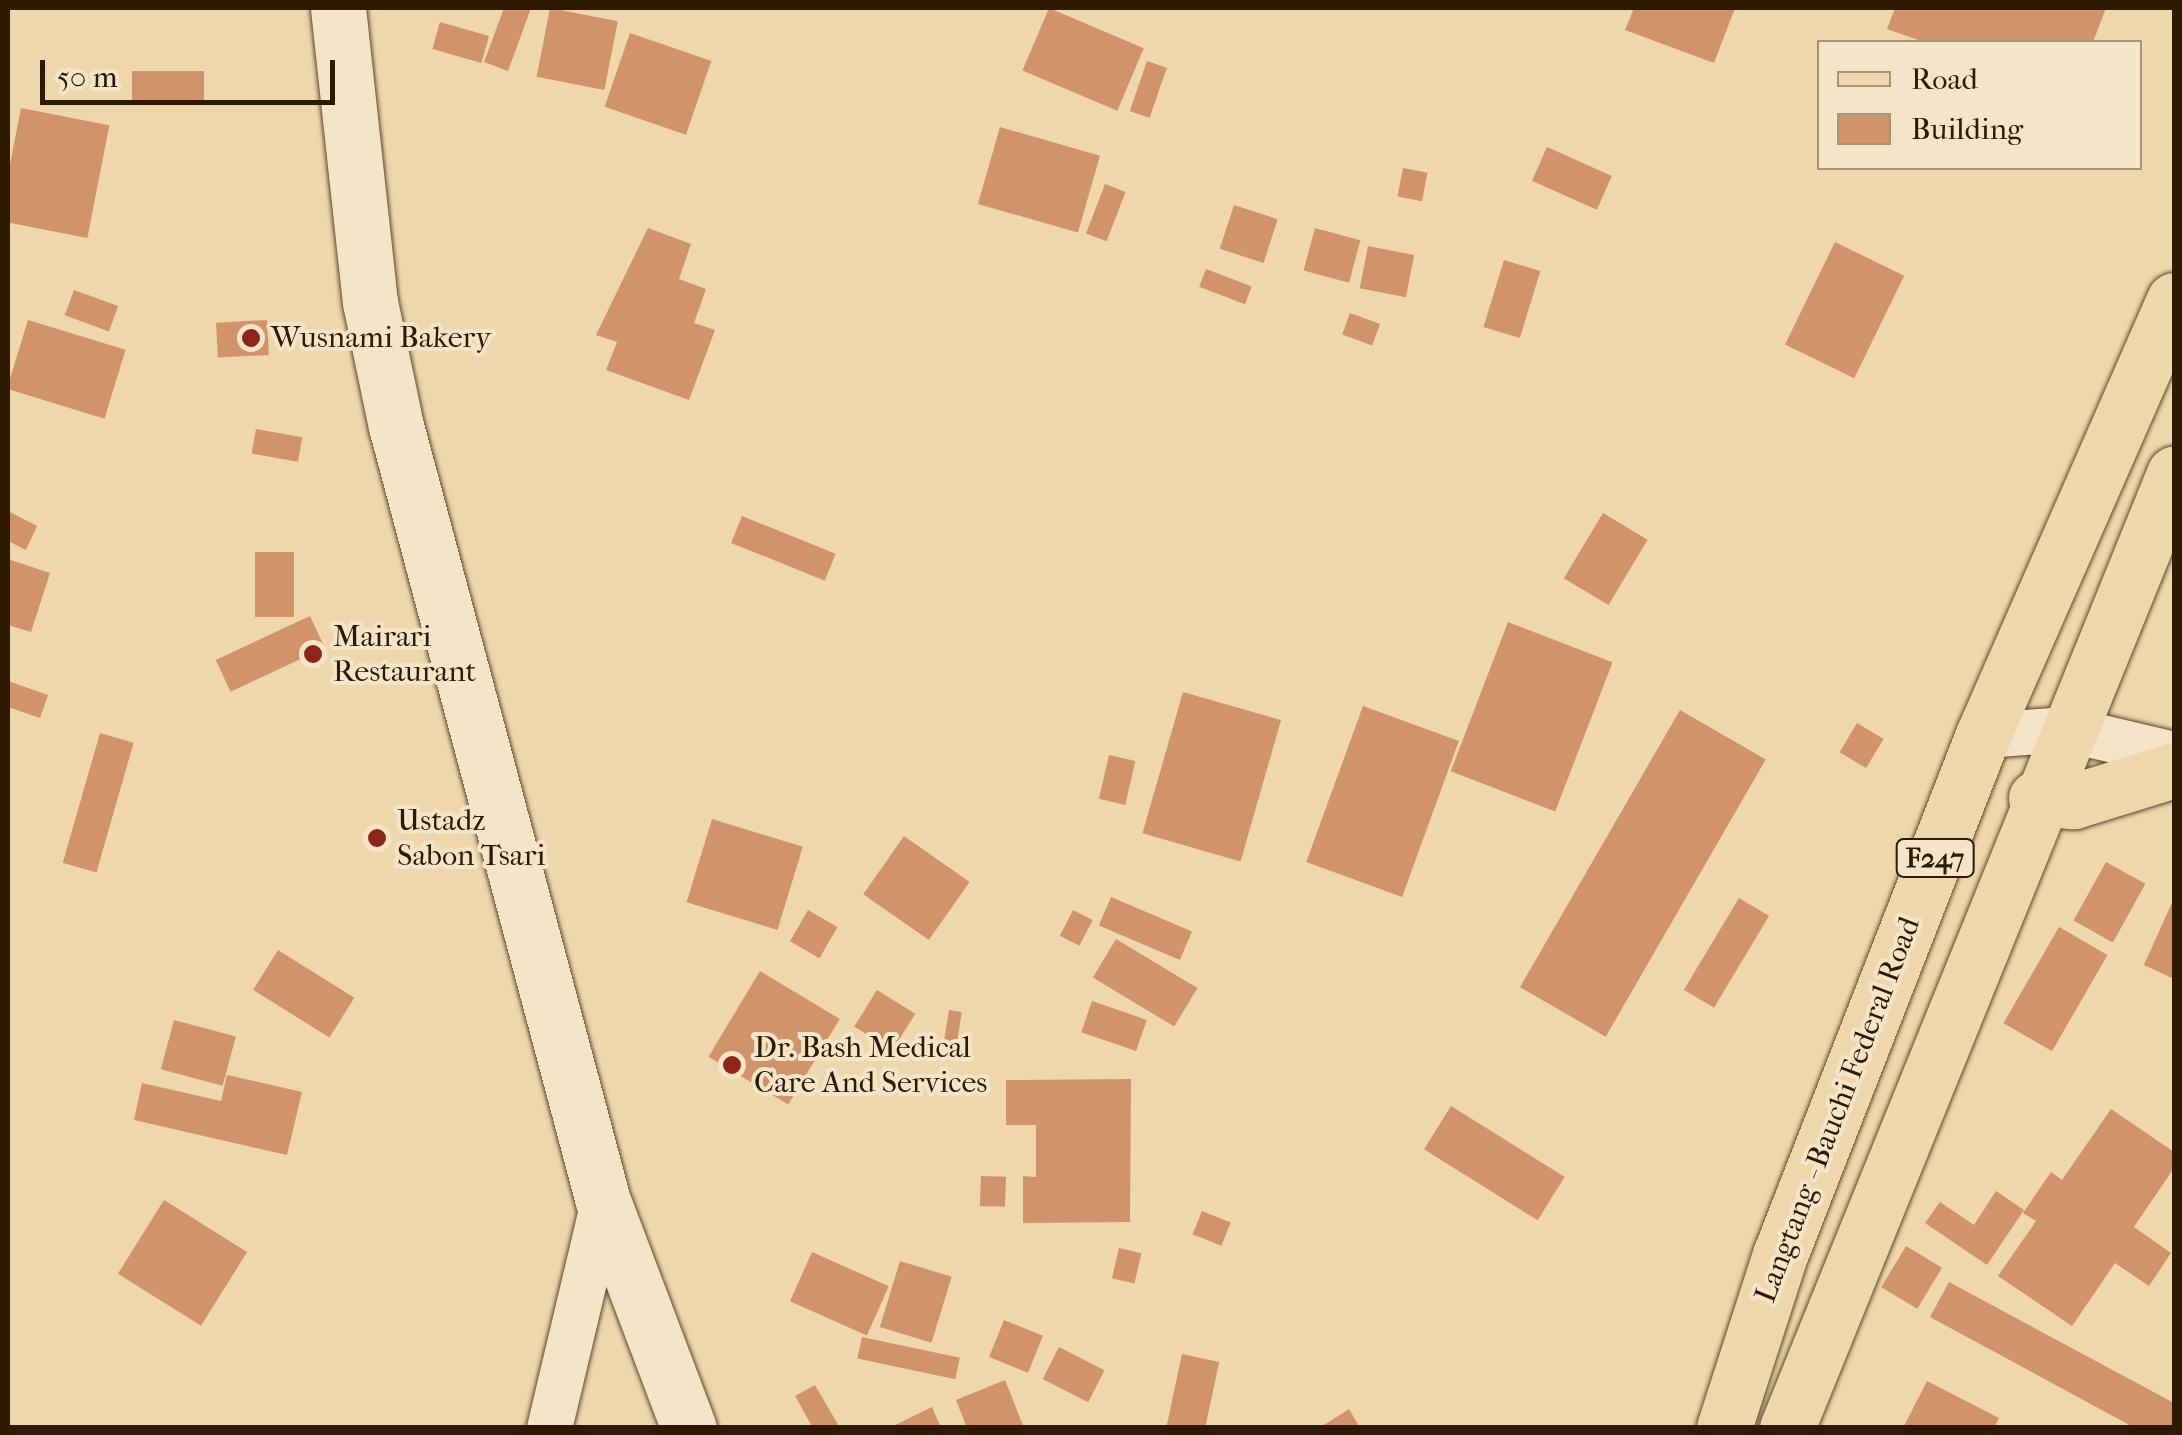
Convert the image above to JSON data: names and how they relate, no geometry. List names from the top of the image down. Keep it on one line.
{"streets":{"main road":["F247","Langtang - Bauchi Federal Road"]},"places":["Wusnami Bakery","Mairari Restaurant","Ustadz Sabon Tsari","Dr. Bash Medical Care And Services"],"legend":["Road","Building"],"scale_bar":"50 m"}
